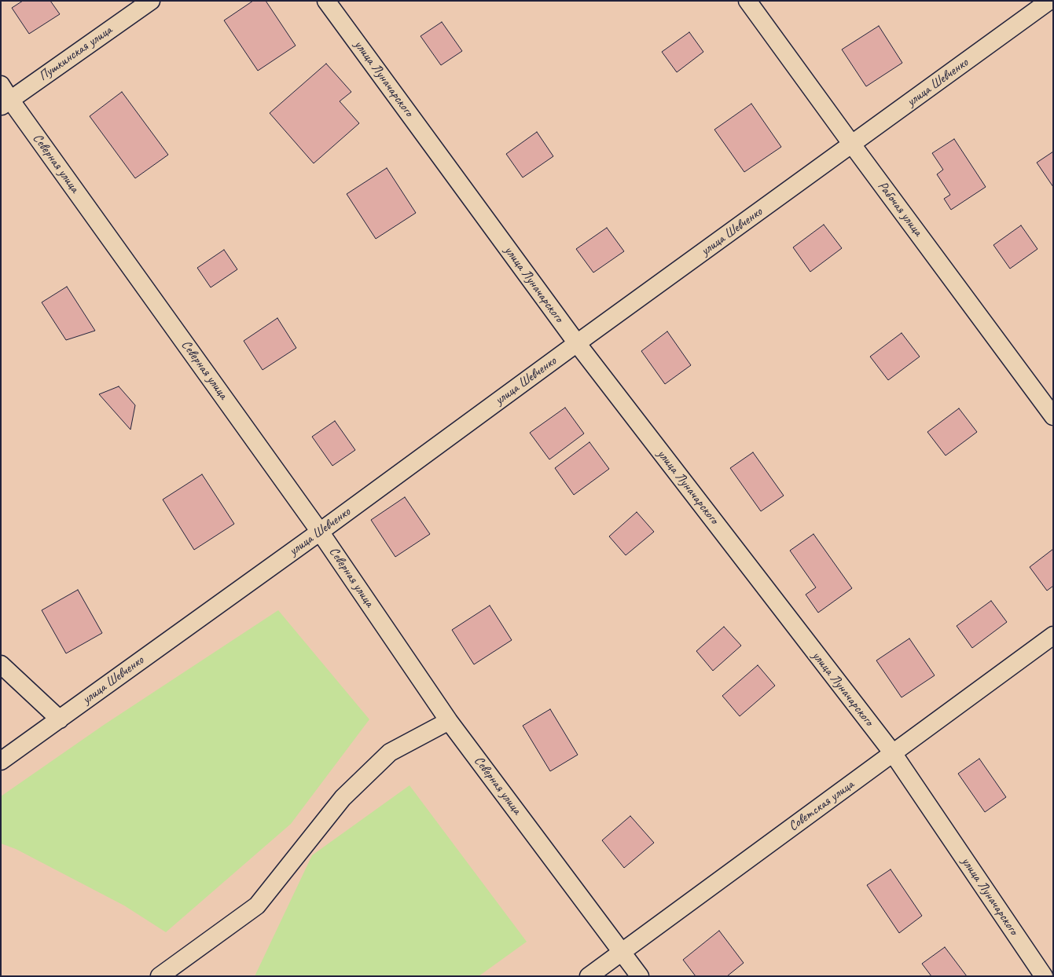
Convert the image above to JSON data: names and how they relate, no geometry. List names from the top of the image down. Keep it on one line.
{"streets":{"street":["Пушкинская улица","улица Луначарского","улица Шевченко","Северная улица","Рабочая улица","Советская улица"]},"crossings":[["Пушкинская улица","Северная улица"],["улица Луначарского","улица Шевченко"],["улица Луначарского","Советская улица"],["улица Шевченко","Северная улица"],["улица Шевченко","Рабочая улица"],["Северная улица","Советская улица"]]}
